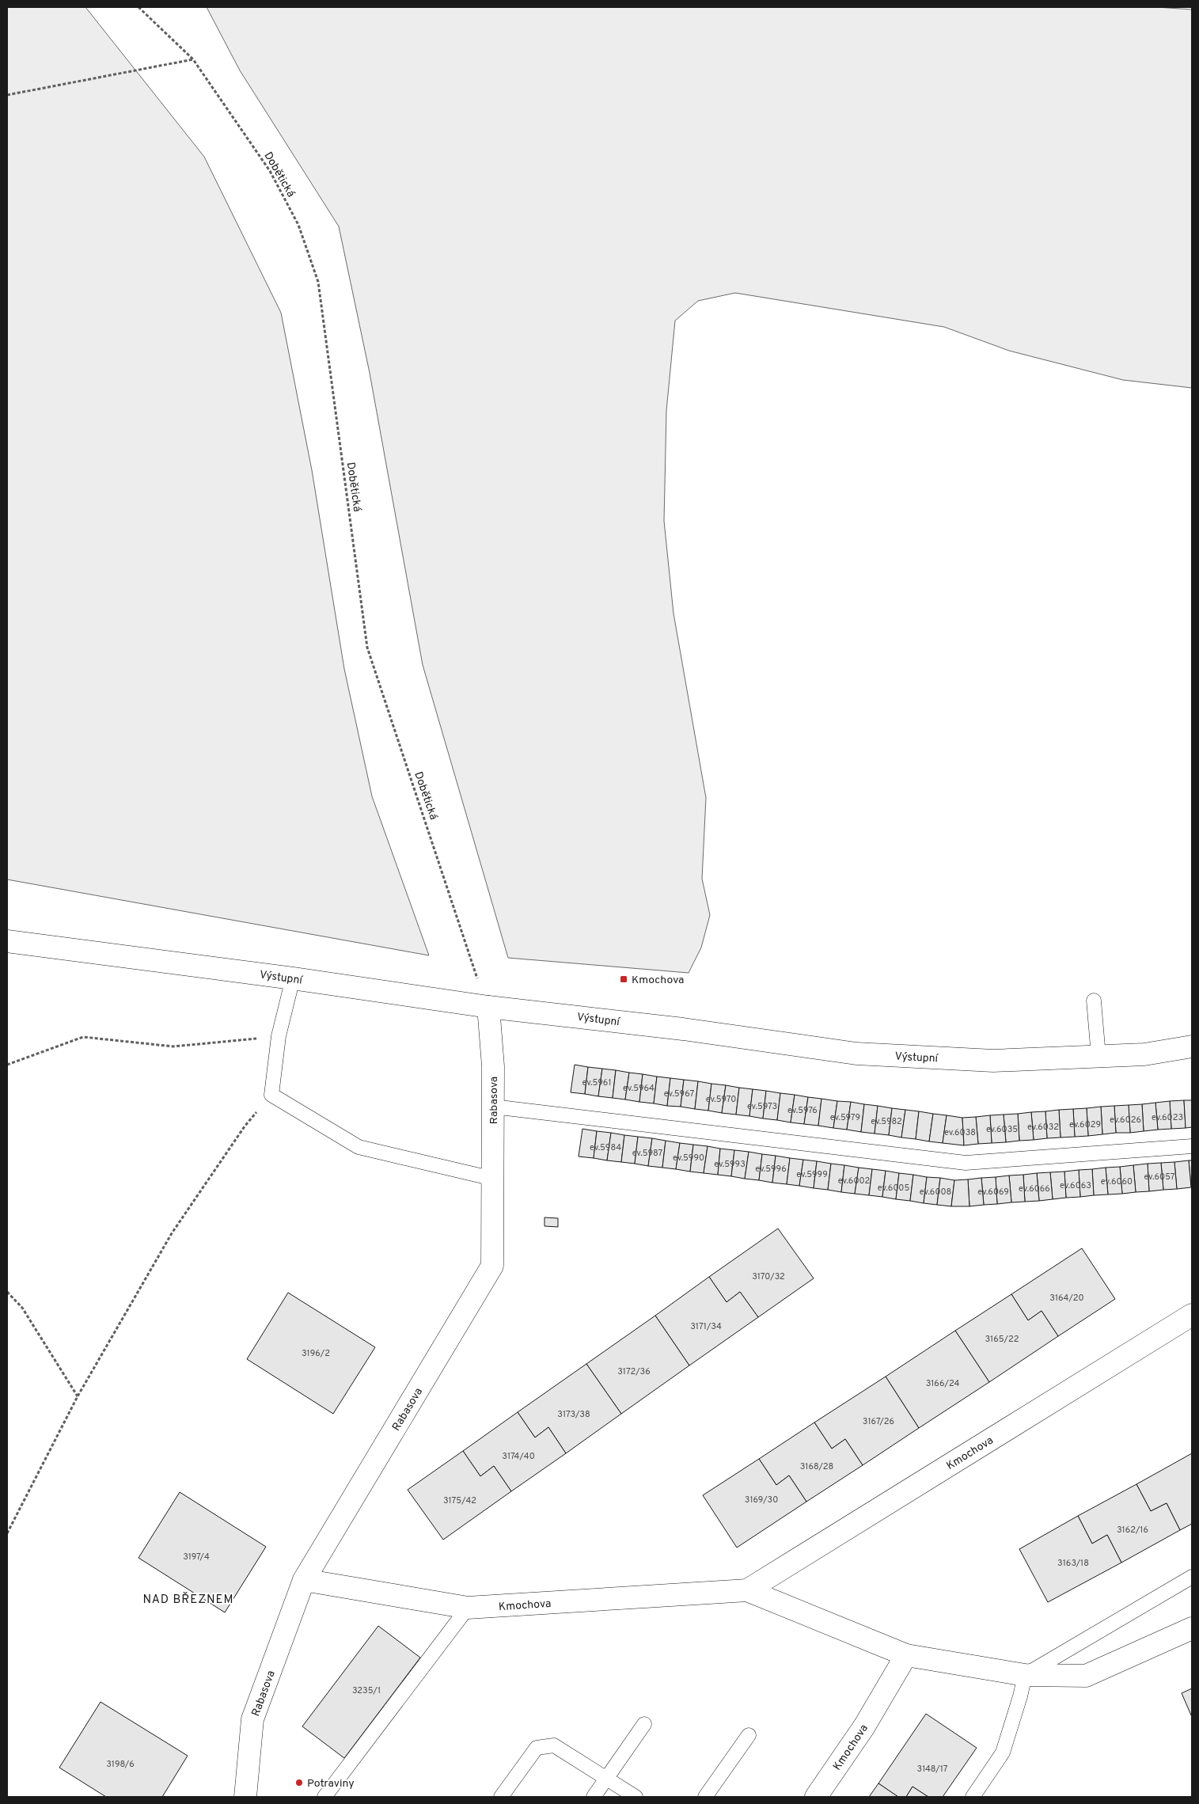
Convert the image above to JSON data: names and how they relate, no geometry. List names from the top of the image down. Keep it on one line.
{"streets":{"street":["Výstupní","Rabasova","Kmochova"],"path":["Dobětická"]},"crossings":[["Dobětická","Výstupní"],["Dobětická","Rabasova"],["Výstupní","Rabasova"],["Rabasova","Kmochova"]],"districts":["NAD BŘEZNEM"],"places":{"transit":["Kmochova"],"other":["Potraviny"]},"house_numbers":["ev.5961","ev.5964","ev.5967","ev.5970","ev.5973","ev.5976","ev.5979","ev.6023","ev.6026","ev.5982","ev.6029","ev.6032","ev.6035","ev.6038","ev.5984","ev.5987","ev.5990","ev.5993","ev.5996","ev.5999","ev.6057","ev.6002","ev.6060","ev.6063","ev.6005","ev.6066","ev.6008","ev.6069","3170/32","3164/20","3171/34","3165/22","3196/2","3172/36","3166/24","3173/38","3167/26","3174/40","3168/28","3169/30","3175/42","3162/16","3197/4","3163/18","3235/1","3198/6","3148/17"]}
